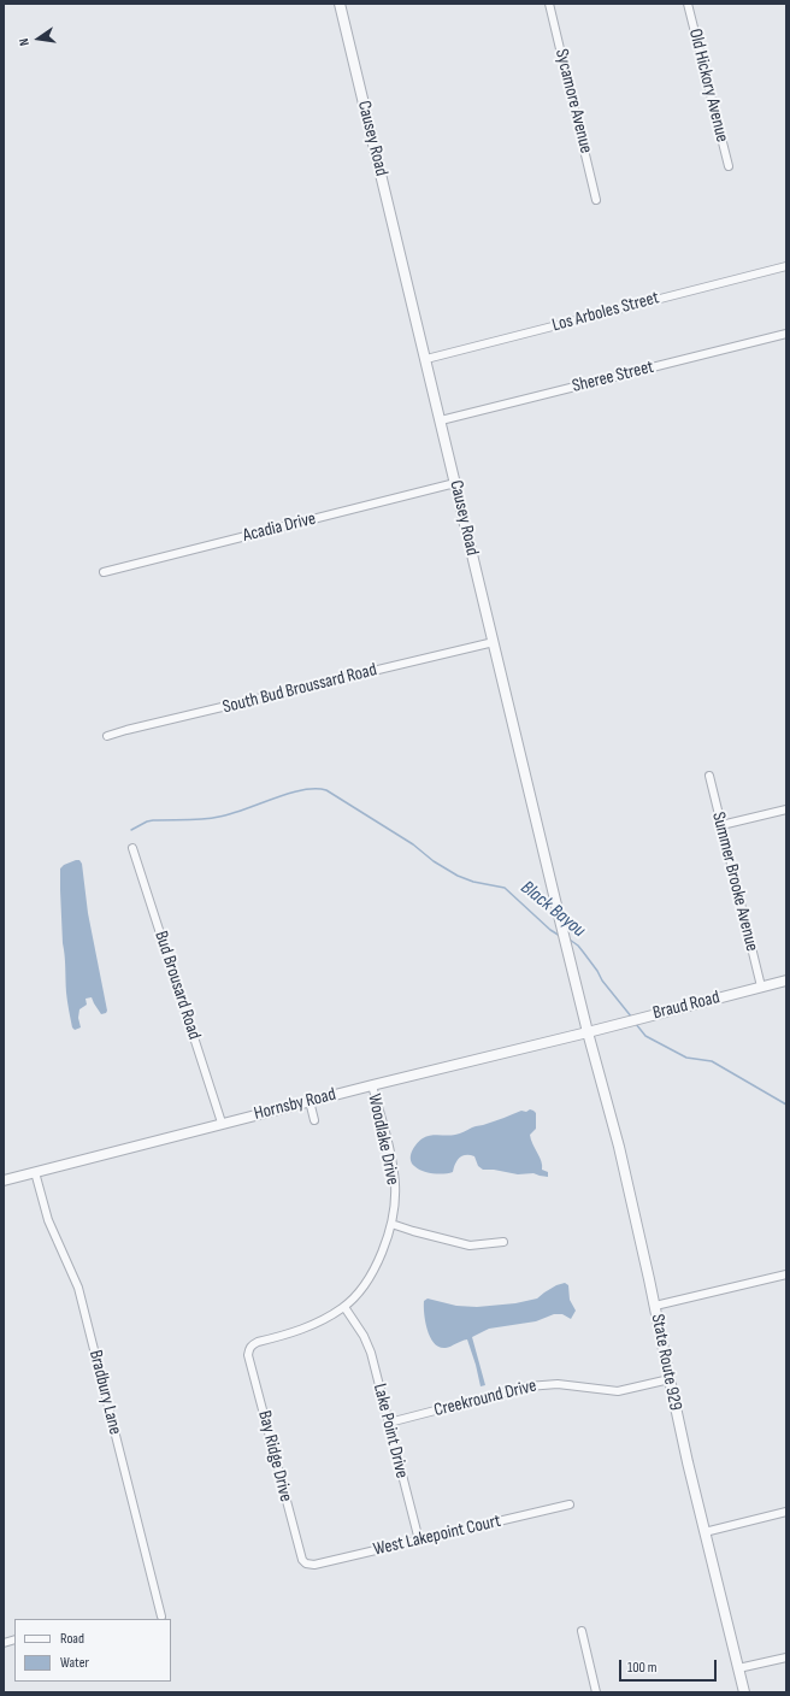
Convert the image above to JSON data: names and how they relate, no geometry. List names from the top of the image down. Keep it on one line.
{"streets":{"street":["Old Hickory Avenue","Sycamore Avenue","Causey Road","Los Arboles Street","Sheree Street","Acadia Drive","South Bud Broussard Road","Summer Brooke Avenue","Bud Brousard Road","Braud Road","Hornsby Road","Woodlake Drive","State Route 929","Bradbury Lane","Creekround Drive","Lake Point Drive","Bay Ridge Drive","West Lakepoint Court"]},"crossings":[["Causey Road","Los Arboles Street"],["Causey Road","Sheree Street"],["Causey Road","Acadia Drive"],["Causey Road","South Bud Broussard Road"],["Causey Road","Braud Road"],["Causey Road","Hornsby Road"],["Causey Road","State Route 929"],["Summer Brooke Avenue","Braud Road"],["Bud Brousard Road","Hornsby Road"],["Braud Road","Hornsby Road"],["Braud Road","State Route 929"],["Hornsby Road","Woodlake Drive"],["Hornsby Road","State Route 929"],["Hornsby Road","Bradbury Lane"],["Woodlake Drive","Lake Point Drive"],["Woodlake Drive","Bay Ridge Drive"],["State Route 929","Creekround Drive"],["Creekround Drive","Lake Point Drive"],["Lake Point Drive","West Lakepoint Court"],["Bay Ridge Drive","West Lakepoint Court"]],"water":["Black Bayou"],"legend":["Road","Water"],"scale_bar":"100 m","north":"left"}
